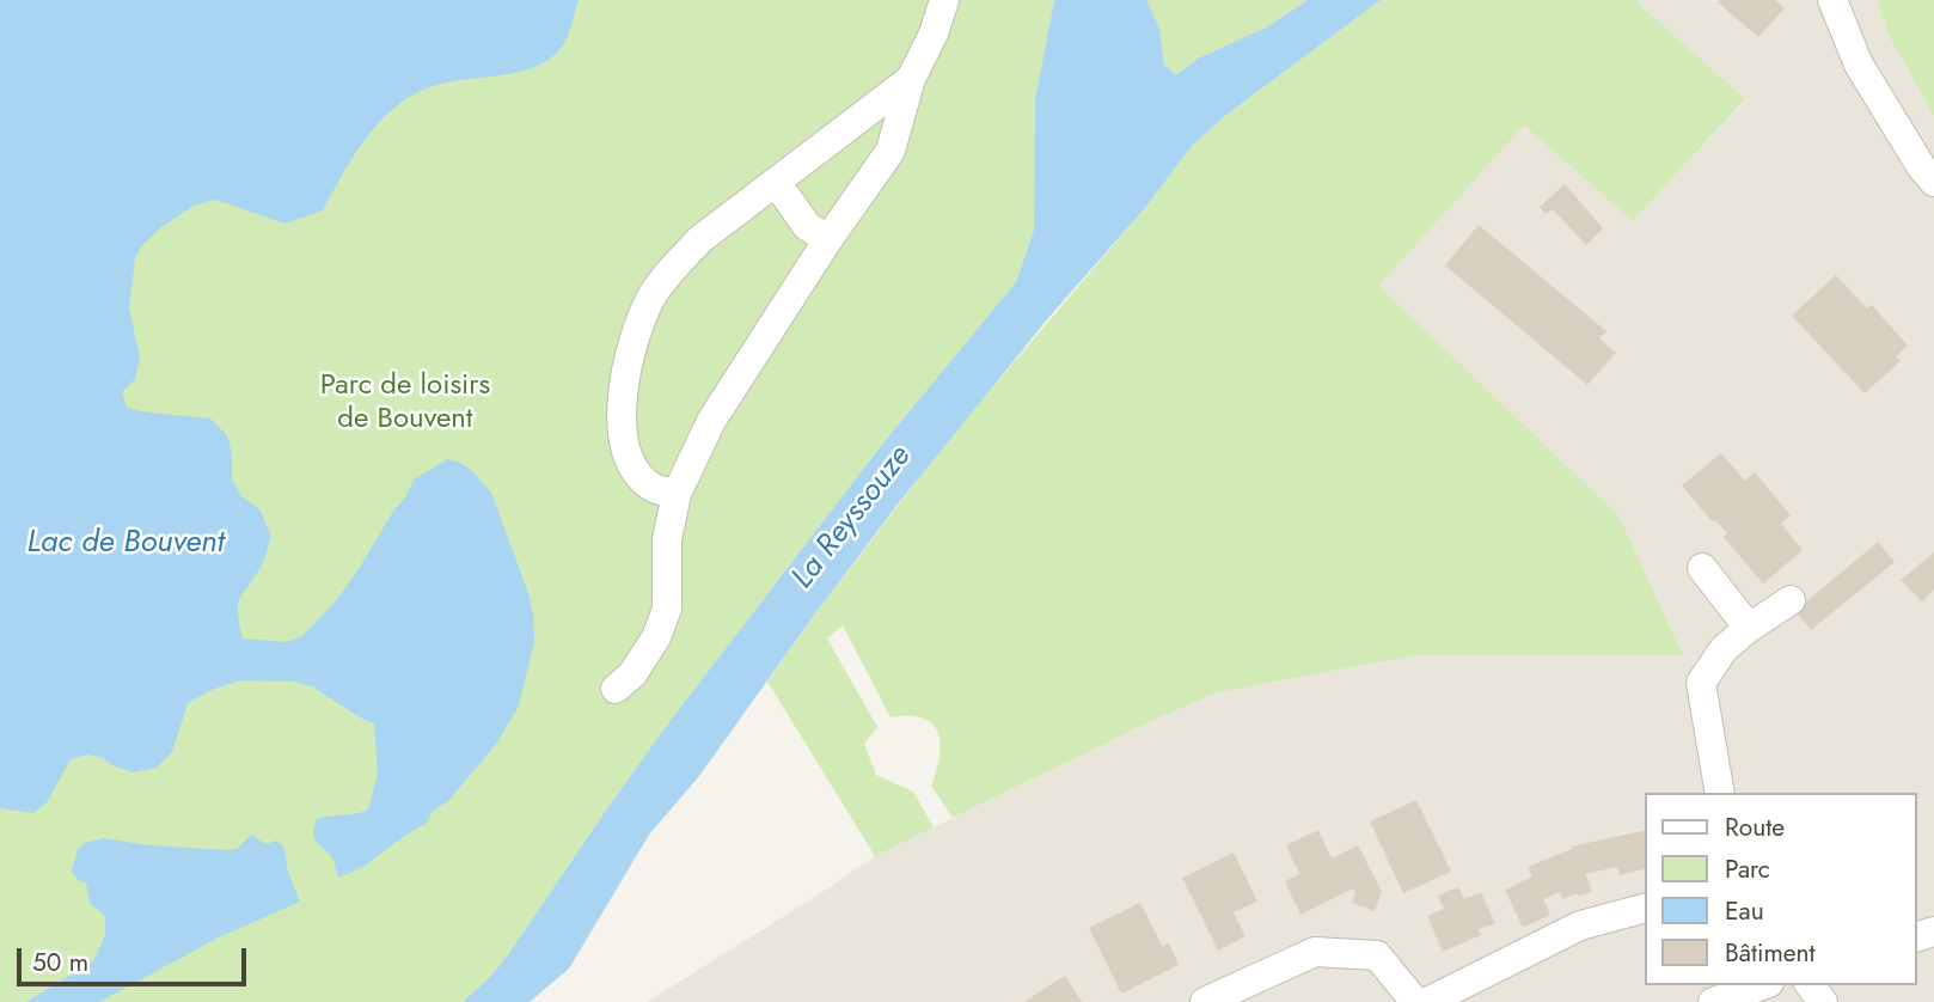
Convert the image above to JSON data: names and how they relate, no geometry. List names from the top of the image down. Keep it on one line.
{"water":["La Reyssouze","Lac de Bouvent"],"parks":["Parc de loisirs de Bouvent"],"legend":["Route","Parc","Eau","Bâtiment"],"scale_bar":"50 m"}
